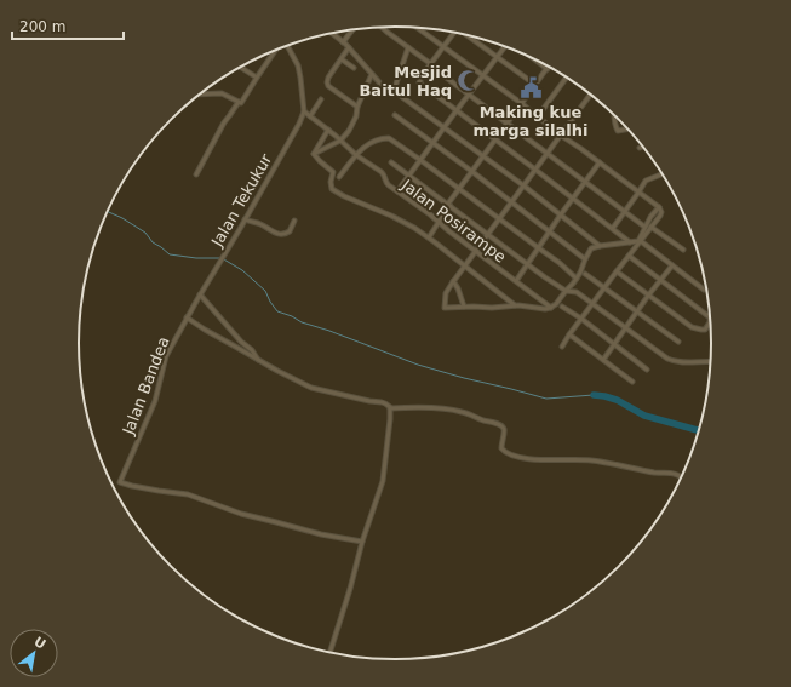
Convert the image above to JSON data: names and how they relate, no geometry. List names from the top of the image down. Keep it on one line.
{"streets":{"street":["Jalan Tekukur","Jalan Posirampe","Jalan Bandea"]},"crossings":[["Jalan Tekukur","Jalan Posirampe"],["Jalan Tekukur","Jalan Bandea"]],"places":{"mosque":["Mesjid Baitul Haq"],"public building":["Making kue marga silalhi"]},"scale_bar":"200 m","north":"top right"}
